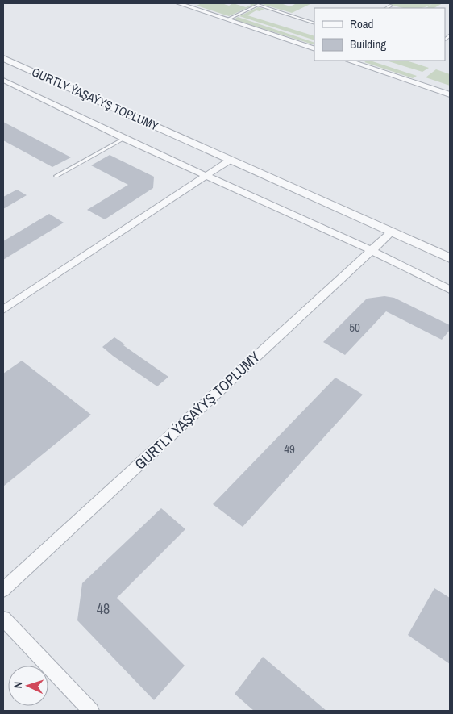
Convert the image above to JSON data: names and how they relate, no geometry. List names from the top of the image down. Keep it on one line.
{"streets":{"street":["GURTLY ÝAŞAÝYŞ TOPLUMY"]},"house_numbers":["50","49","48"],"legend":["Road","Building"],"north":"left"}
